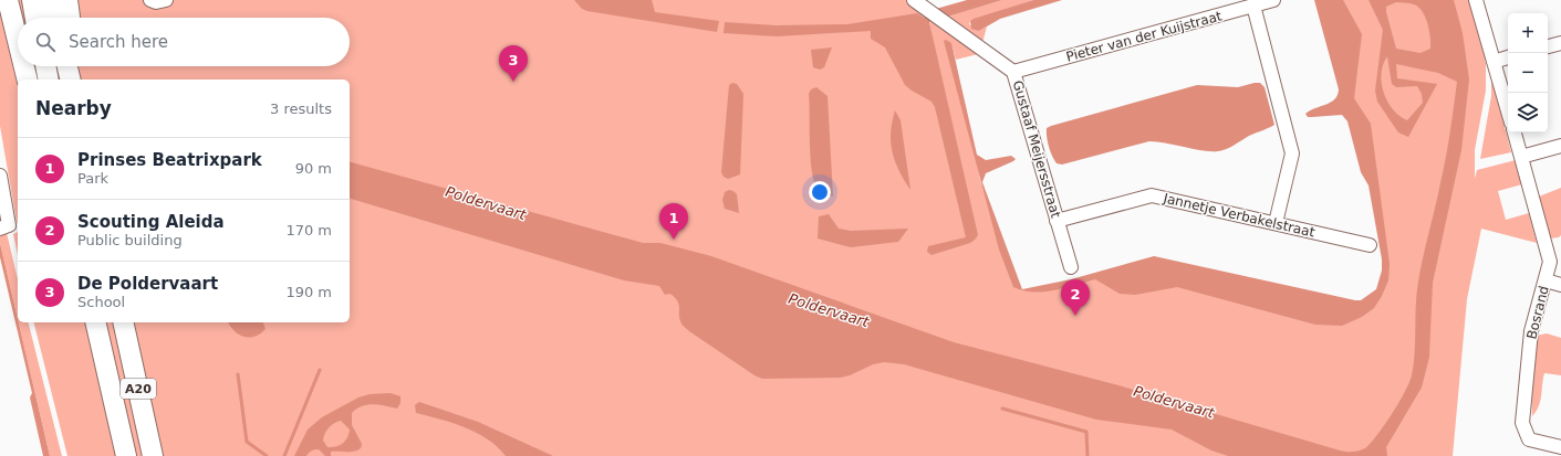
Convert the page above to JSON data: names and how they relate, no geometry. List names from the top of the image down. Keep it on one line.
{"streets":{"highway":["A20"],"street":["Pieter van der Kuijstraat","Gustaaf Meijersstraat","Jannetje Verbakelstraat","Bosrand"]},"crossings":[["Pieter van der Kuijstraat","Gustaaf Meijersstraat"],["Gustaaf Meijersstraat","Jannetje Verbakelstraat"]],"water":["Poldervaart"],"page":{"map_buttons":["+","−"],"search":"Search here","pins":["3","1","2"],"heading":["Nearby","3 results"],"list":[{"mark":"1","name":"Prinses Beatrixpark","note":"Park","value":"90 m"},{"mark":"2","name":"Scouting Aleida","note":"Public building","value":"170 m"},{"mark":"3","name":"De Poldervaart","note":"School","value":"190 m"}]}}
